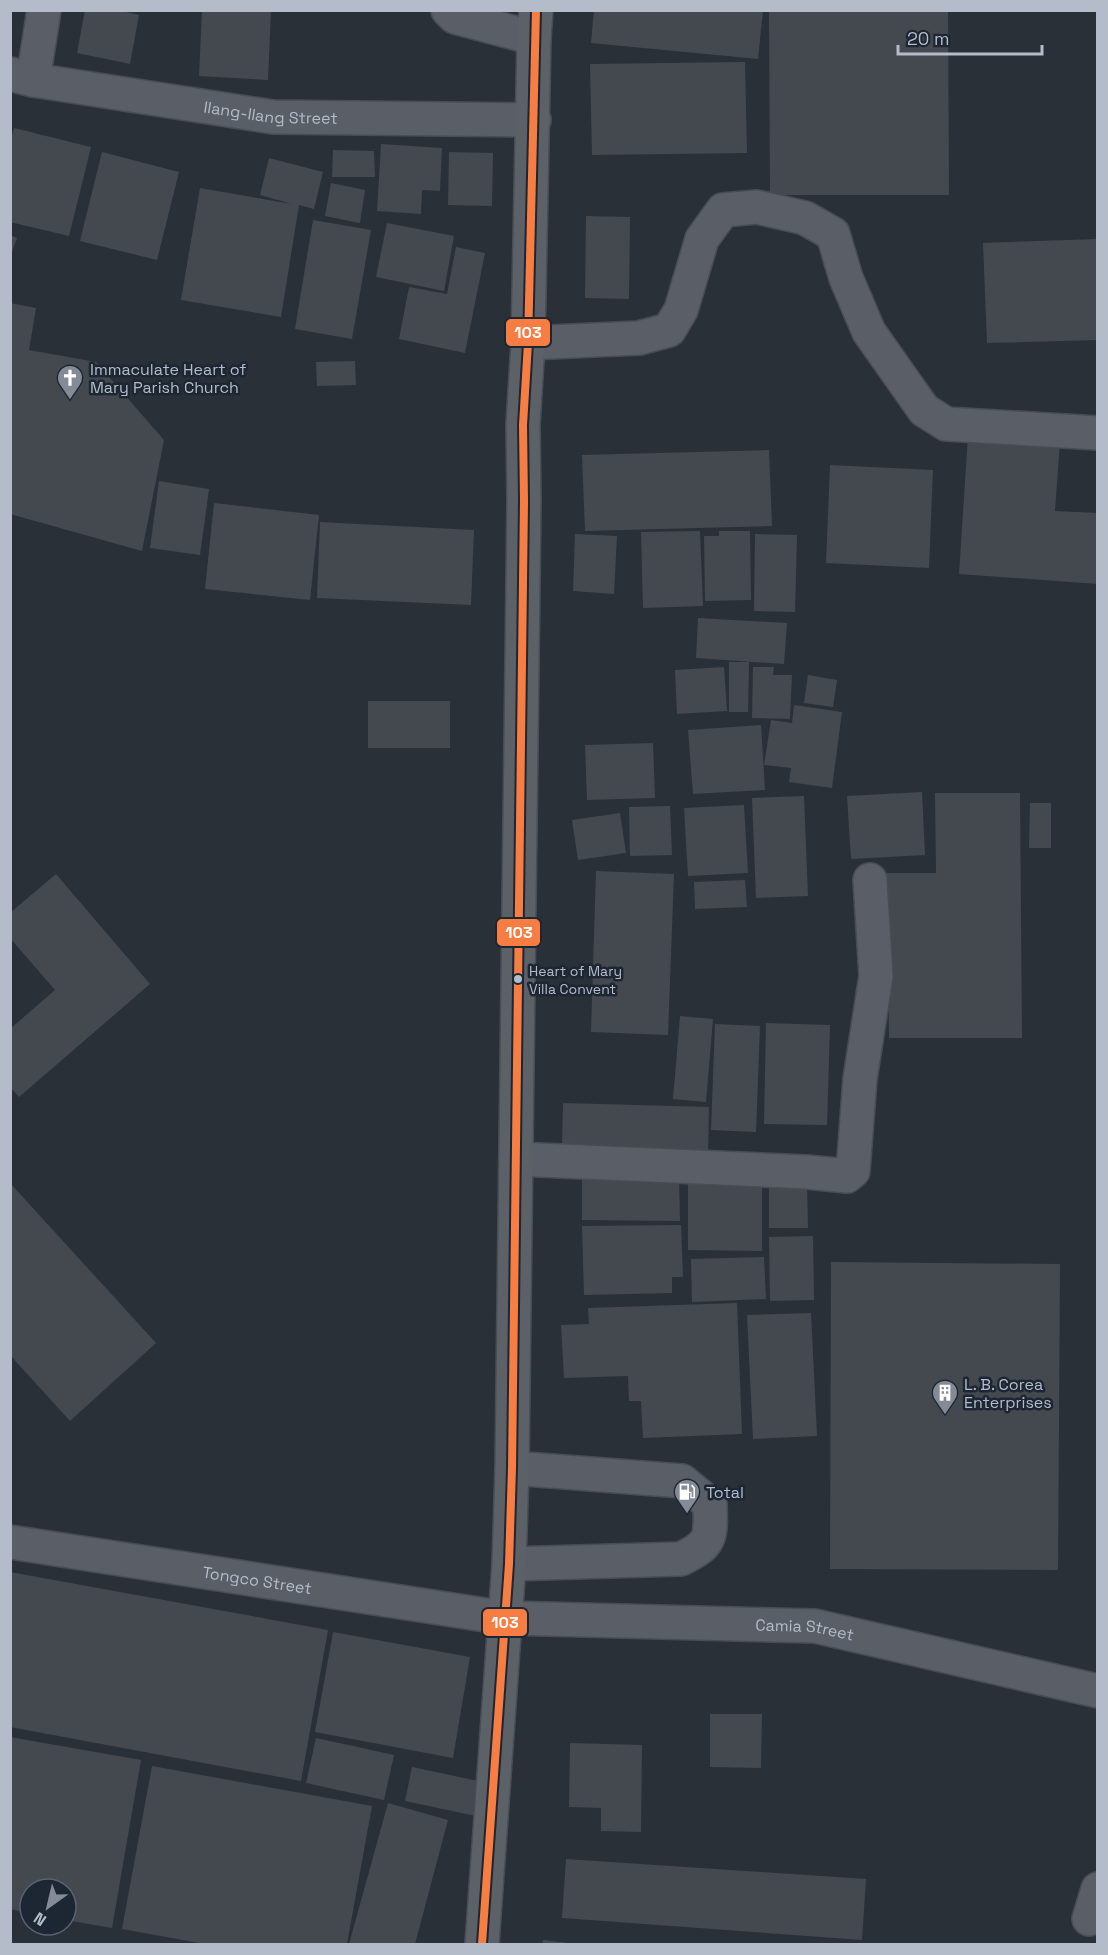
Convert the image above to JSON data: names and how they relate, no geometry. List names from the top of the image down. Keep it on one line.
{"streets":{"street":["Ilang-Ilang Street","Tongco Street","Camia Street"]},"crossings":[["Tongco Street","Camia Street"]],"places":{"church":["Immaculate Heart of Mary Parish Church"],"other":["Heart of Mary Villa Convent"],"building":["L. B. Corea Enterprises"],"fuel station":["Total"]},"lines":["transit line 103"],"scale_bar":"20 m","north":"bottom left"}
